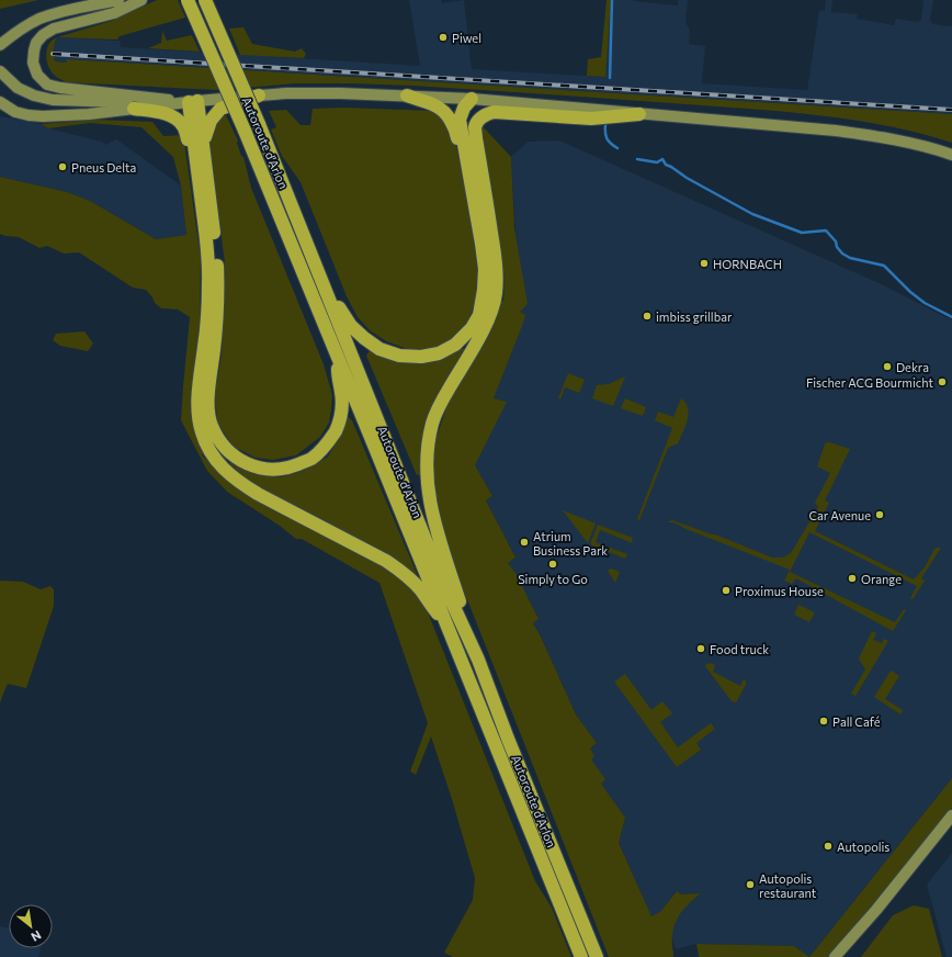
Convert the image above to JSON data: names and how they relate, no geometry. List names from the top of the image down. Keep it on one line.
{"streets":{"highway":["Autoroute d'Arlon"]},"places":["Piwel","Pneus Delta","HORNBACH","imbiss grillbar","Dekra","Fischer ACG Bourmicht","Car Avenue","Atrium Business Park","Simply to Go","Orange","Proximus House","Food truck","Pall Café","Autopolis","Autopolis restaurant"],"north":"bottom right"}
